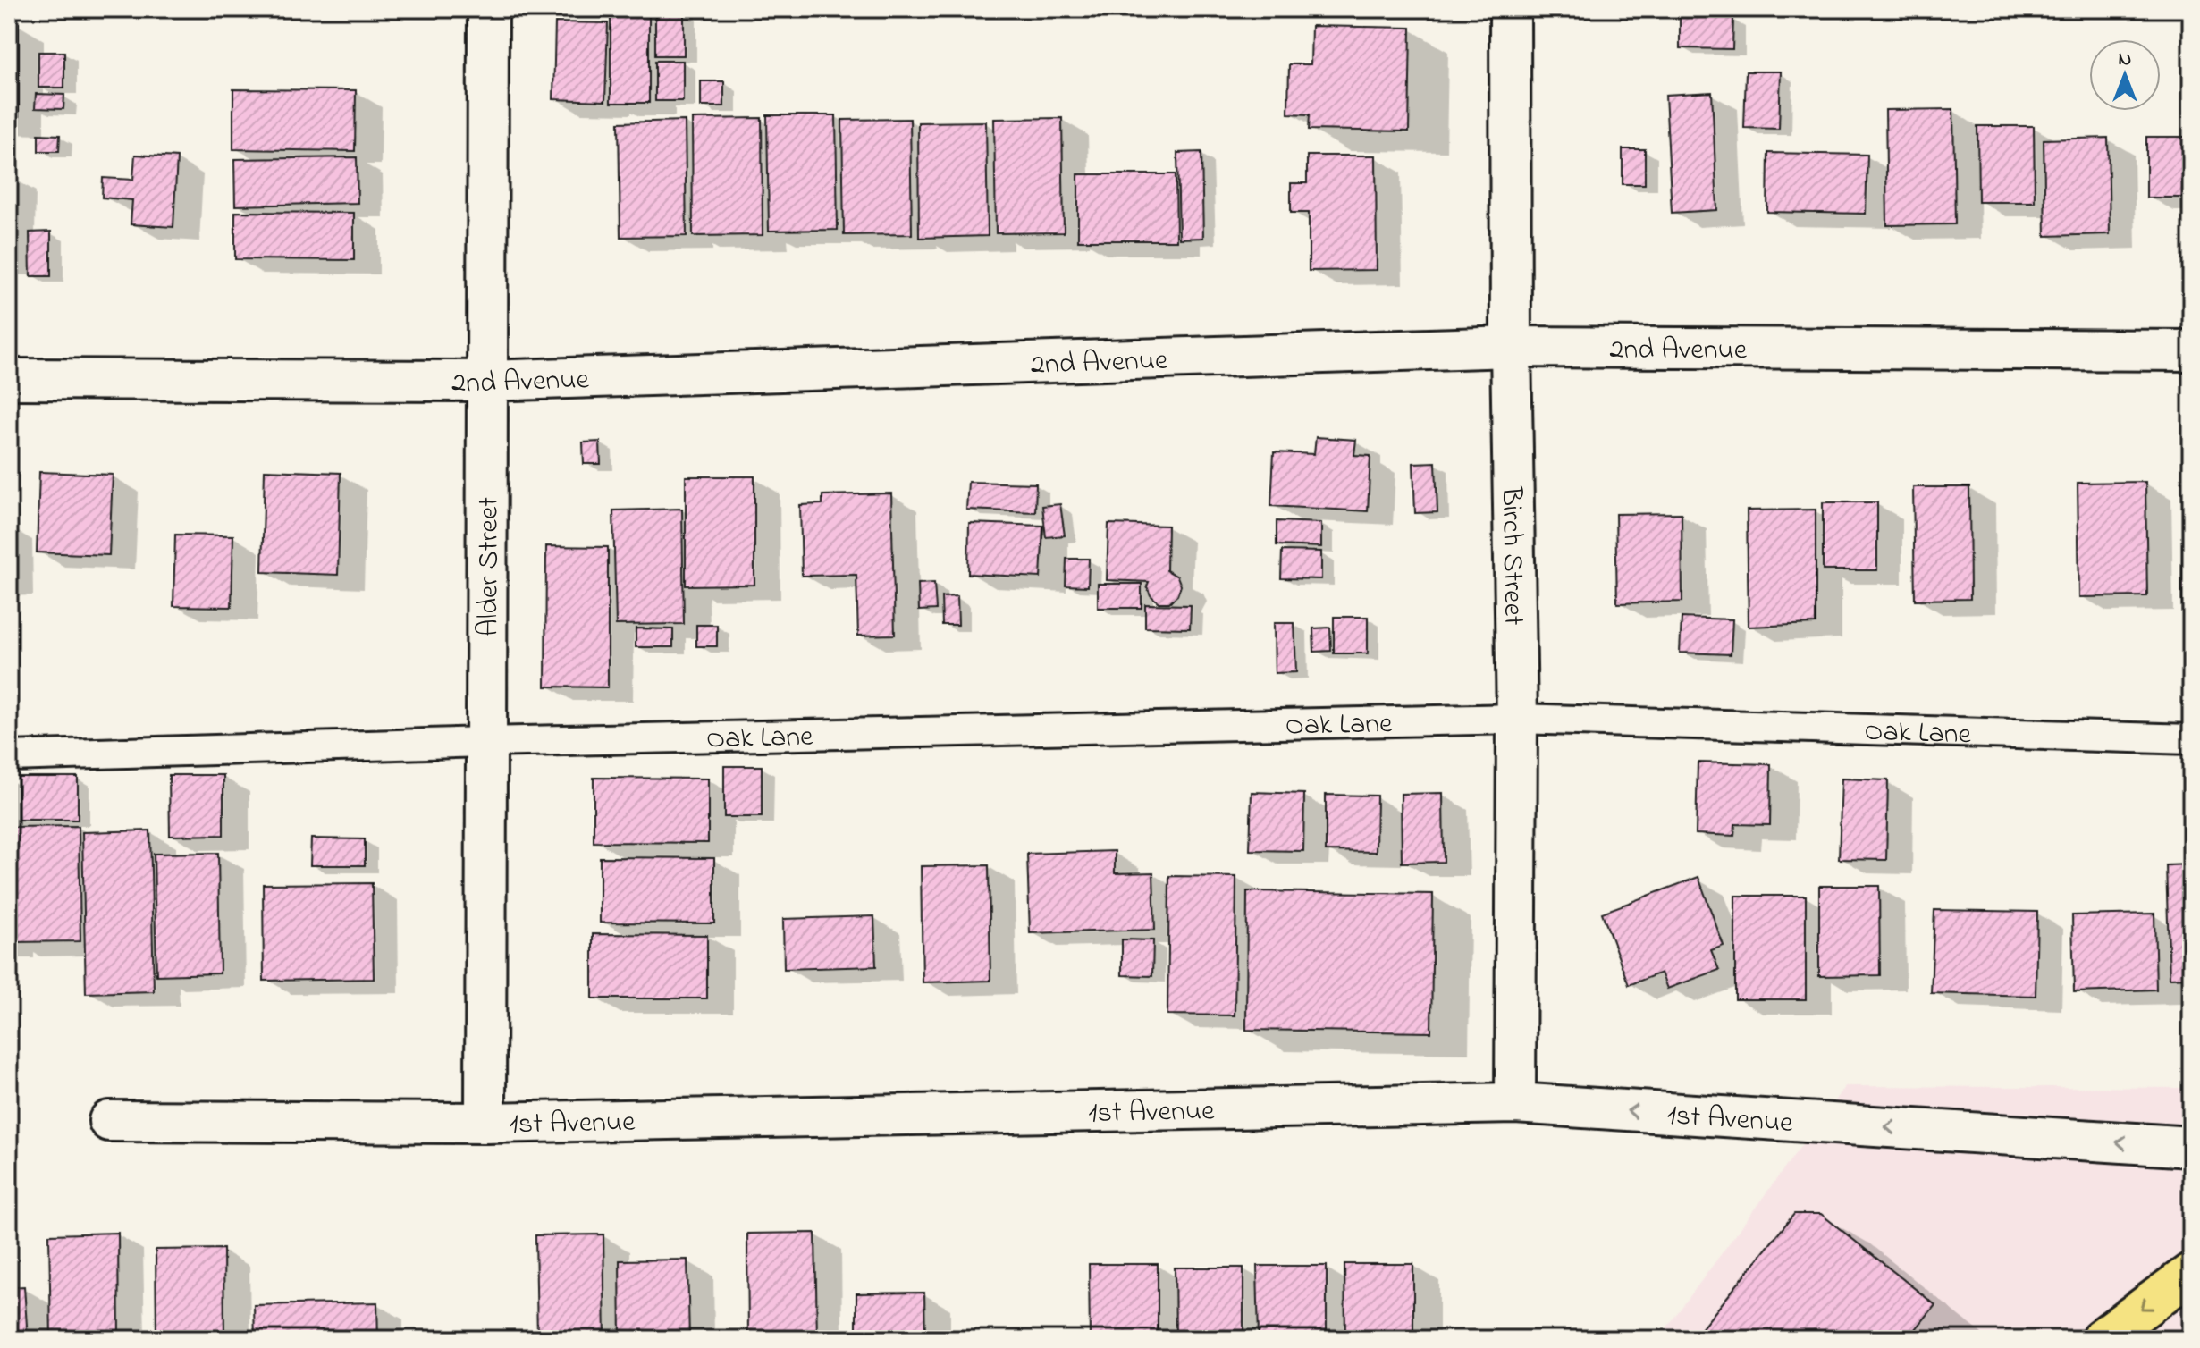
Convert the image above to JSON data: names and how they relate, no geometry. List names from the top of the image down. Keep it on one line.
{"streets":{"street":["2nd Avenue","Birch Street","Alder Street","1st Avenue"],"lane":["Oak Lane"]},"crossings":[["2nd Avenue","Birch Street"],["2nd Avenue","Alder Street"],["Birch Street","Oak Lane"],["Birch Street","1st Avenue"],["Alder Street","Oak Lane"],["Alder Street","1st Avenue"]],"north":"top"}
